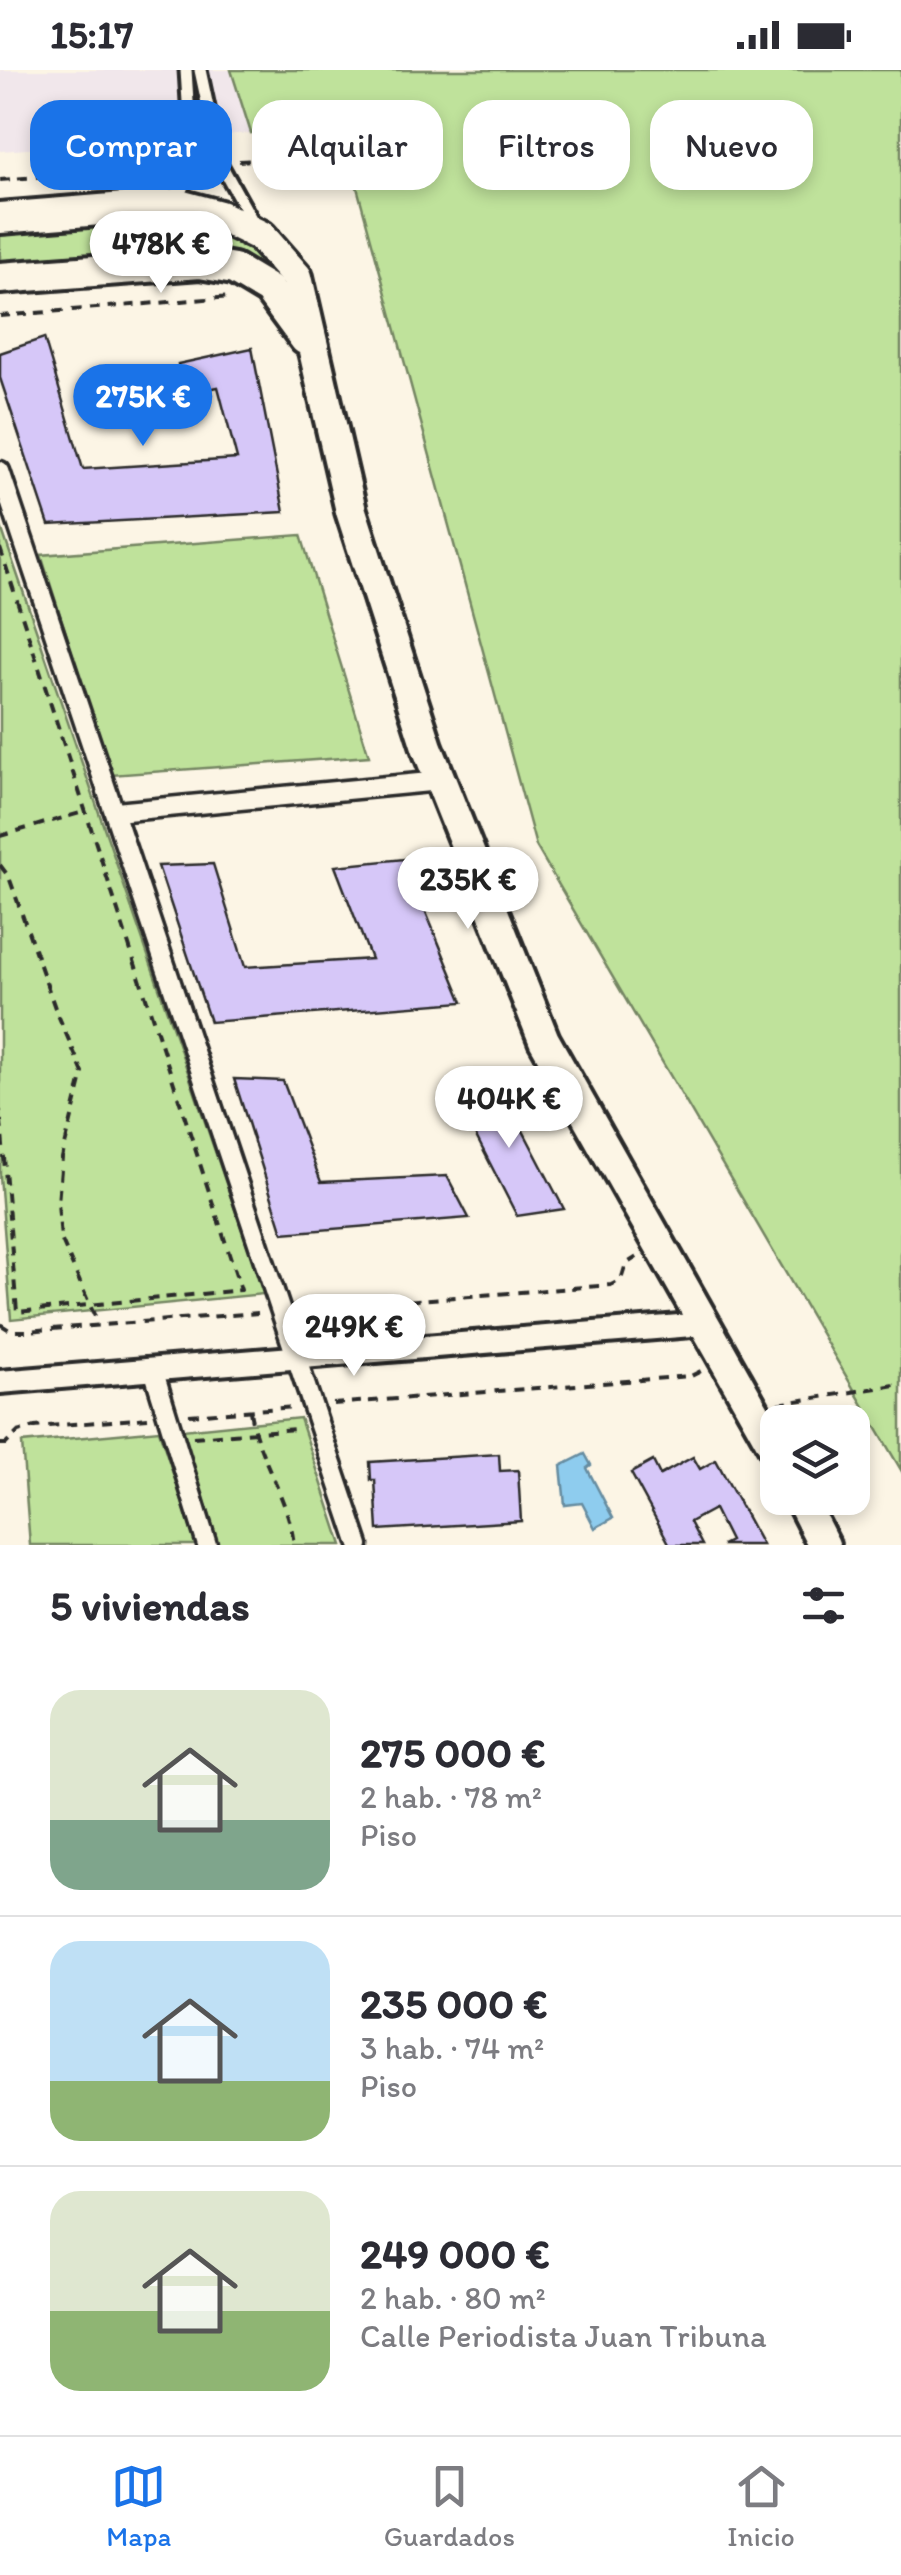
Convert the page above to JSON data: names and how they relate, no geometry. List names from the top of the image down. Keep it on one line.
{"page":{"status":"15:17","chip":["Comprar","Alquilar","Filtros","Nuevo"],"price":["478K €","275K €","235K €","404K €","249K €"],"heading":"5 viviendas","list":[{"name":"275 000 €","note":"2 hab. · 78 m² · Piso"},{"name":"235 000 €","note":"3 hab. · 74 m² · Piso"},{"name":"249 000 €","note":"2 hab. · 80 m² · Calle Periodista Juan Tribuna"}],"tabs":["Mapa","Guardados","Inicio"]}}
